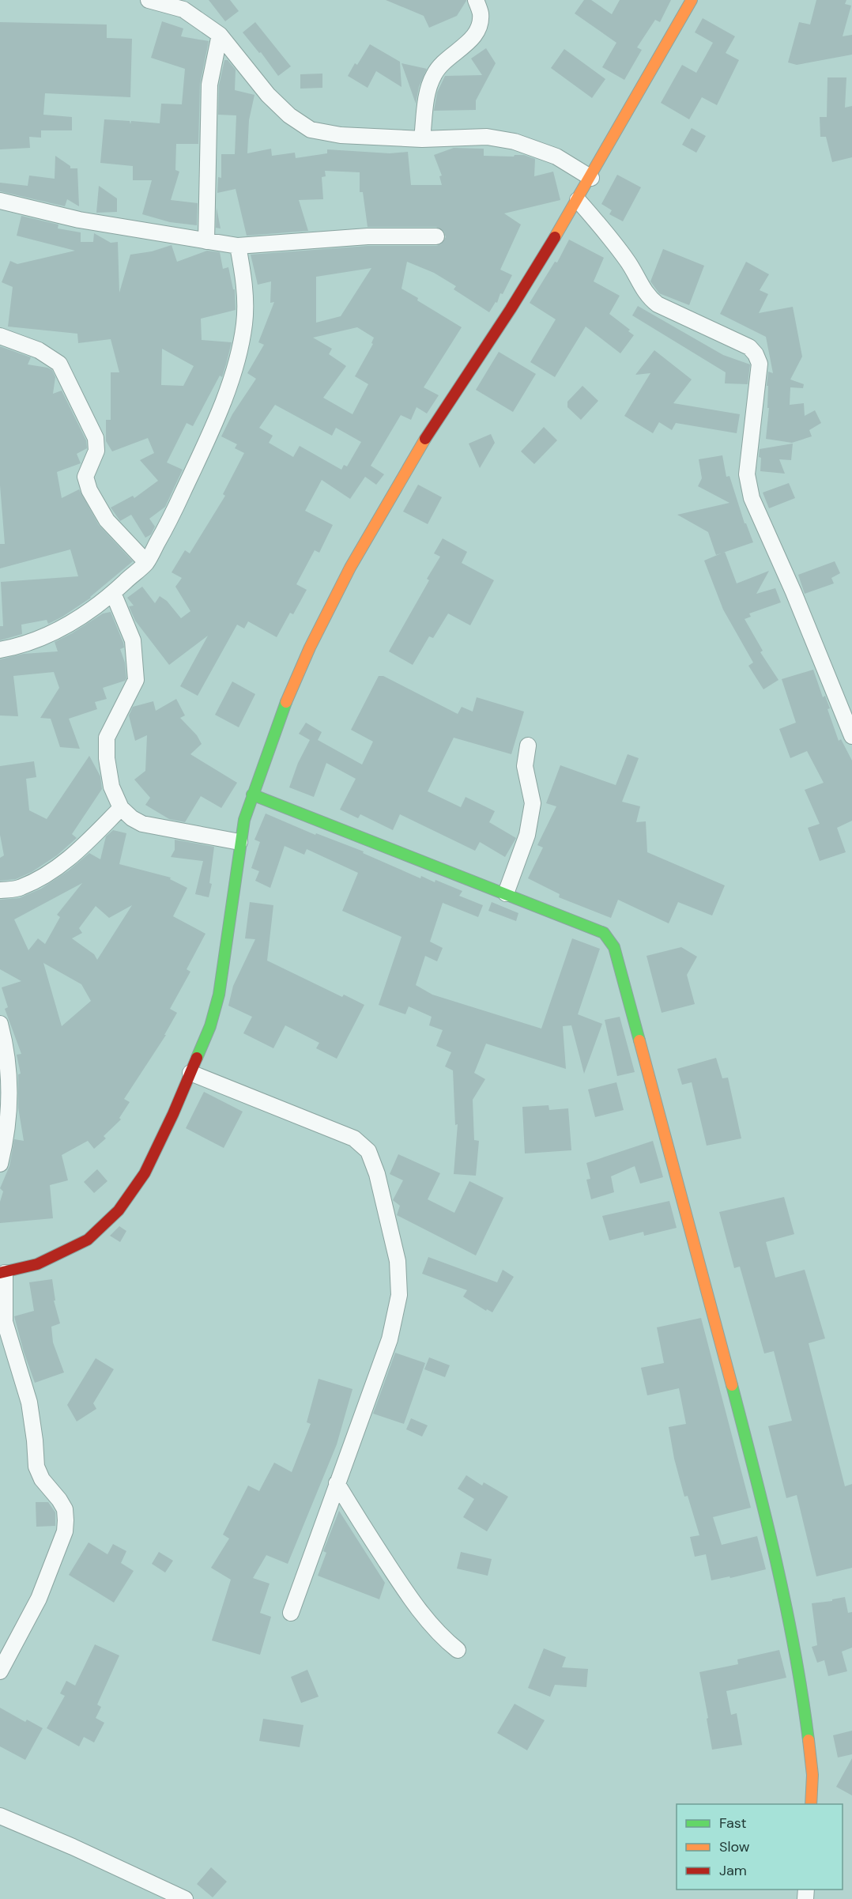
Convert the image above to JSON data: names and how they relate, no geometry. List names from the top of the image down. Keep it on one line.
{"legend":["Fast","Slow","Jam"]}
